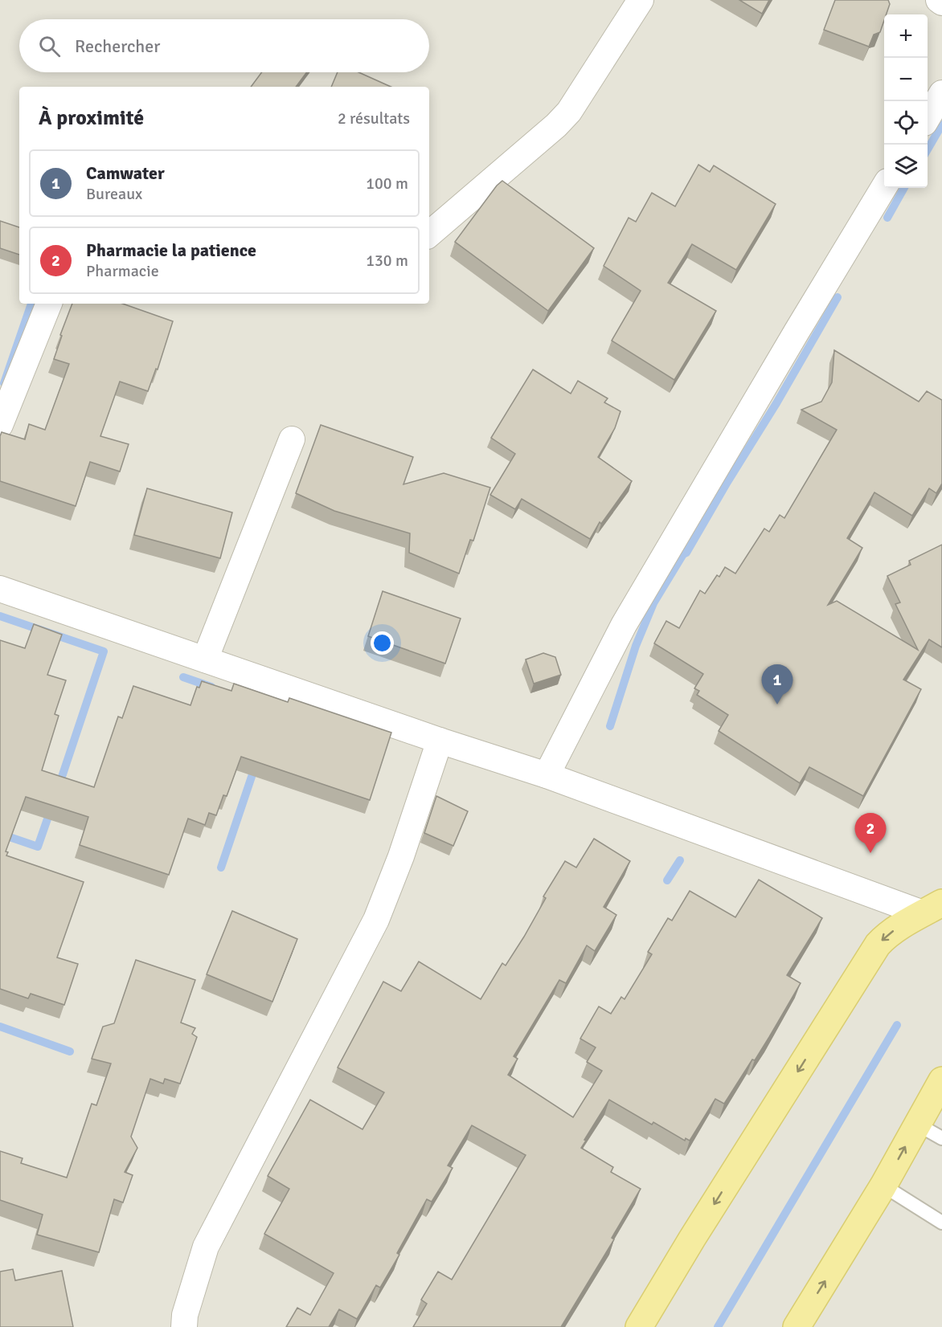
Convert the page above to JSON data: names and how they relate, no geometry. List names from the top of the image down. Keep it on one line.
{"page":{"map_buttons":["+","−"],"search":"Rechercher","heading":["À proximité","2 résultats"],"list":[{"mark":"1","name":"Camwater","note":"Bureaux","value":"100 m"},{"mark":"2","name":"Pharmacie la patience","note":"Pharmacie","value":"130 m"}],"pins":["1","2"]}}
